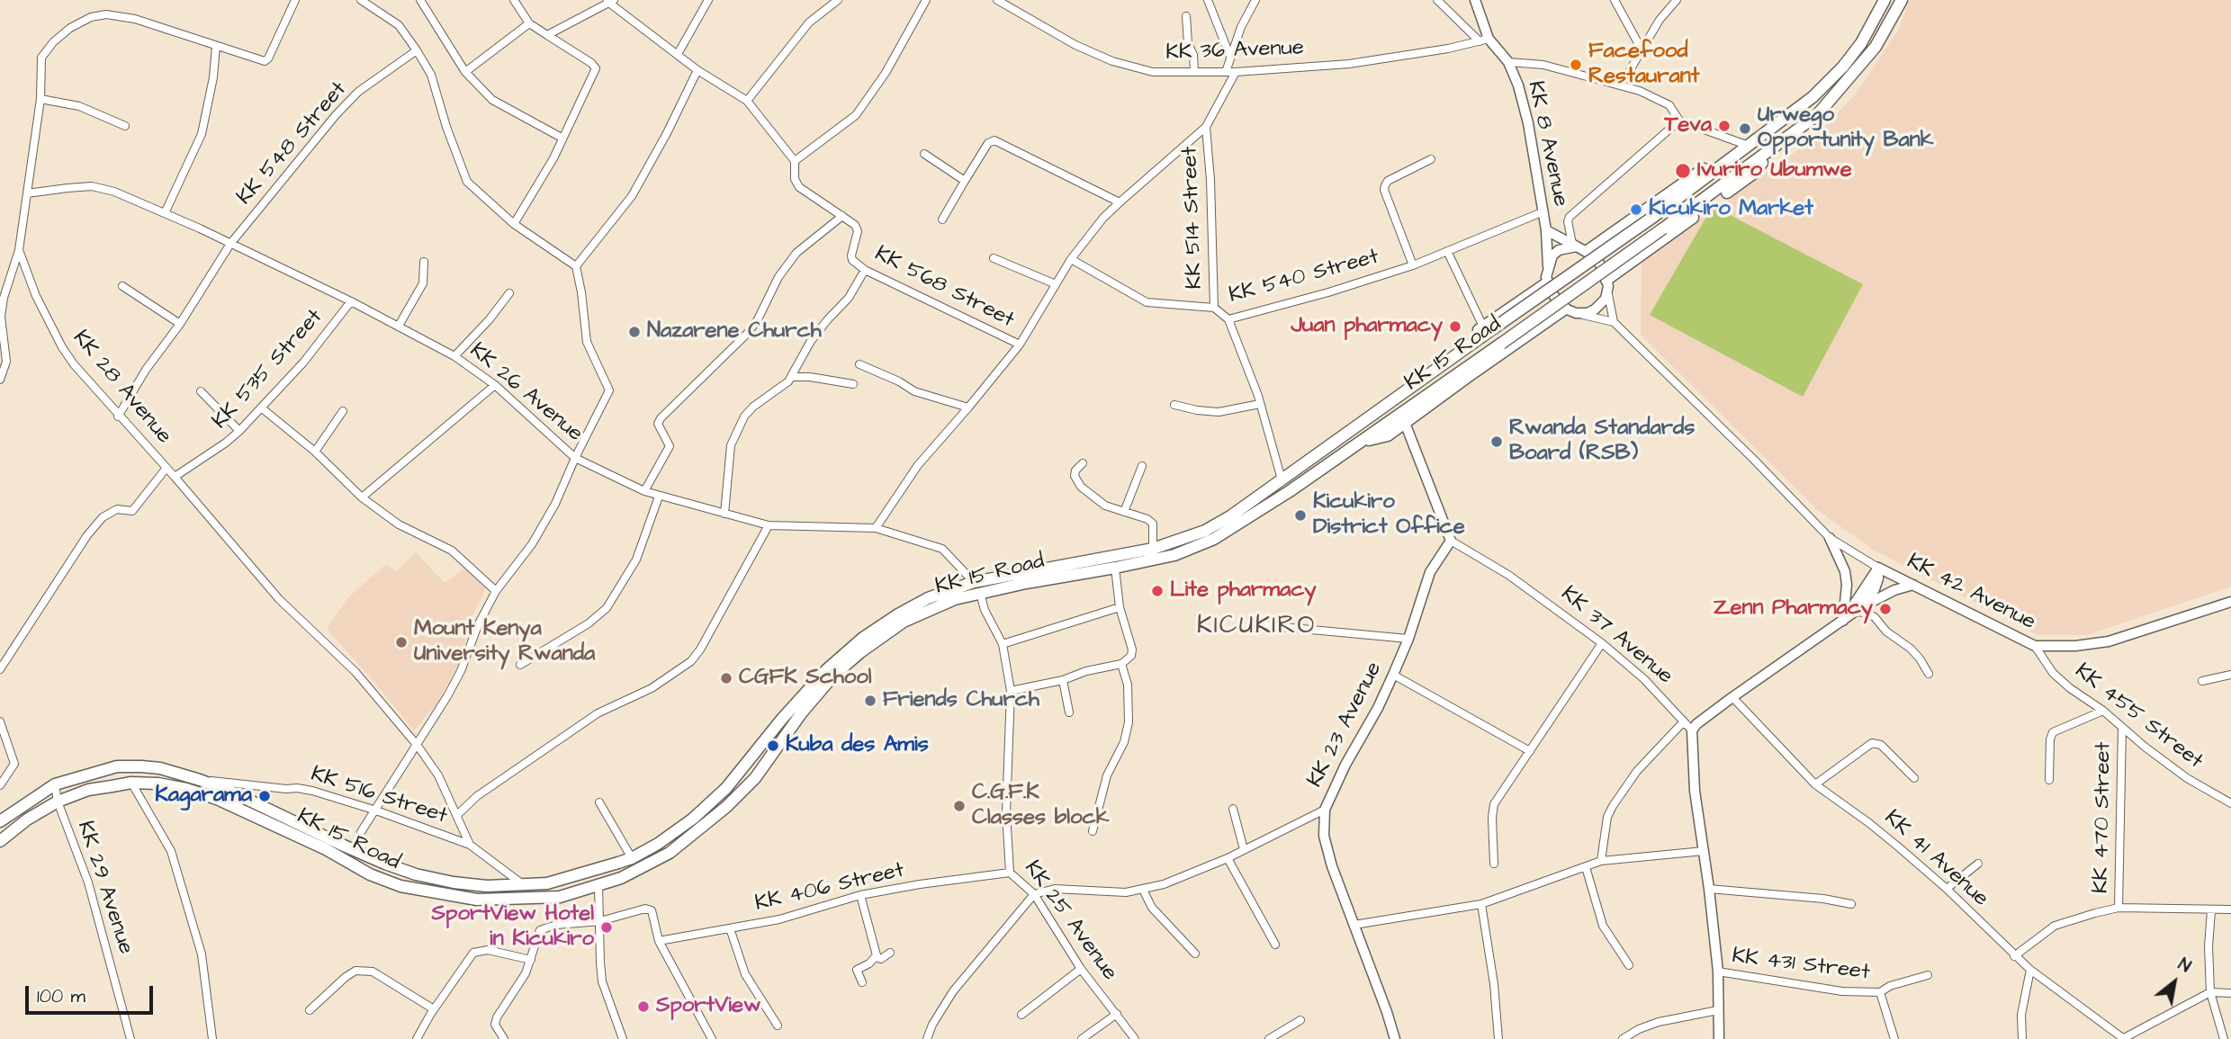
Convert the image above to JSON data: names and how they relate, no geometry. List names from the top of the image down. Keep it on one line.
{"streets":{"highway":["KK 15 Road"],"main road":["KK 8 Avenue","KK 42 Avenue","KK 23 Avenue"],"street":["KK 36 Avenue","KK 548 Street","KK 514 Street","KK 540 Street","KK 568 Street","KK 535 Street","KK 28 Avenue","KK 26 Avenue","KK 37 Avenue","KK 455 Street","KK 516 Street","KK 470 Street","KK 41 Avenue","KK 29 Avenue","KK 406 Street","KK 25 Avenue","KK 431 Street"]},"crossings":[["KK 36 Avenue","KK 8 Avenue"],["KK 548 Street","KK 28 Avenue"],["KK 548 Street","KK 26 Avenue"],["KK 8 Avenue","KK 540 Street"],["KK 514 Street","KK 540 Street"],["KK 15 Road","KK 28 Avenue"],["KK 15 Road","KK 26 Avenue"],["KK 15 Road","KK 516 Street"],["KK 15 Road","KK 29 Avenue"],["KK 15 Road","KK 25 Avenue"],["KK 535 Street","KK 28 Avenue"],["KK 535 Street","KK 26 Avenue"],["KK 28 Avenue","KK 26 Avenue"],["KK 28 Avenue","KK 516 Street"],["KK 42 Avenue","KK 37 Avenue"],["KK 42 Avenue","KK 455 Street"],["KK 42 Avenue","KK 41 Avenue"],["KK 37 Avenue","KK 23 Avenue"],["KK 455 Street","KK 470 Street"],["KK 406 Street","KK 25 Avenue"]],"districts":["KICUKIRO"],"places":["Facefood Restaurant","Teva","Urwego Opportunity Bank","Ivuriro Ubumwe","Kicukiro Market","Juan pharmacy","Nazarene Church","Rwanda Standards Board (RSB)","Kicukiro District Office","Lite pharmacy","Zenn Pharmacy","Mount Kenya University Rwanda","CGFK School","Friends Church","Kuba des Amis","Kagarama","C.G.F.K Classes block","SportView Hotel in Kicukiro","SportView"],"scale_bar":"100 m","north":"top right"}
